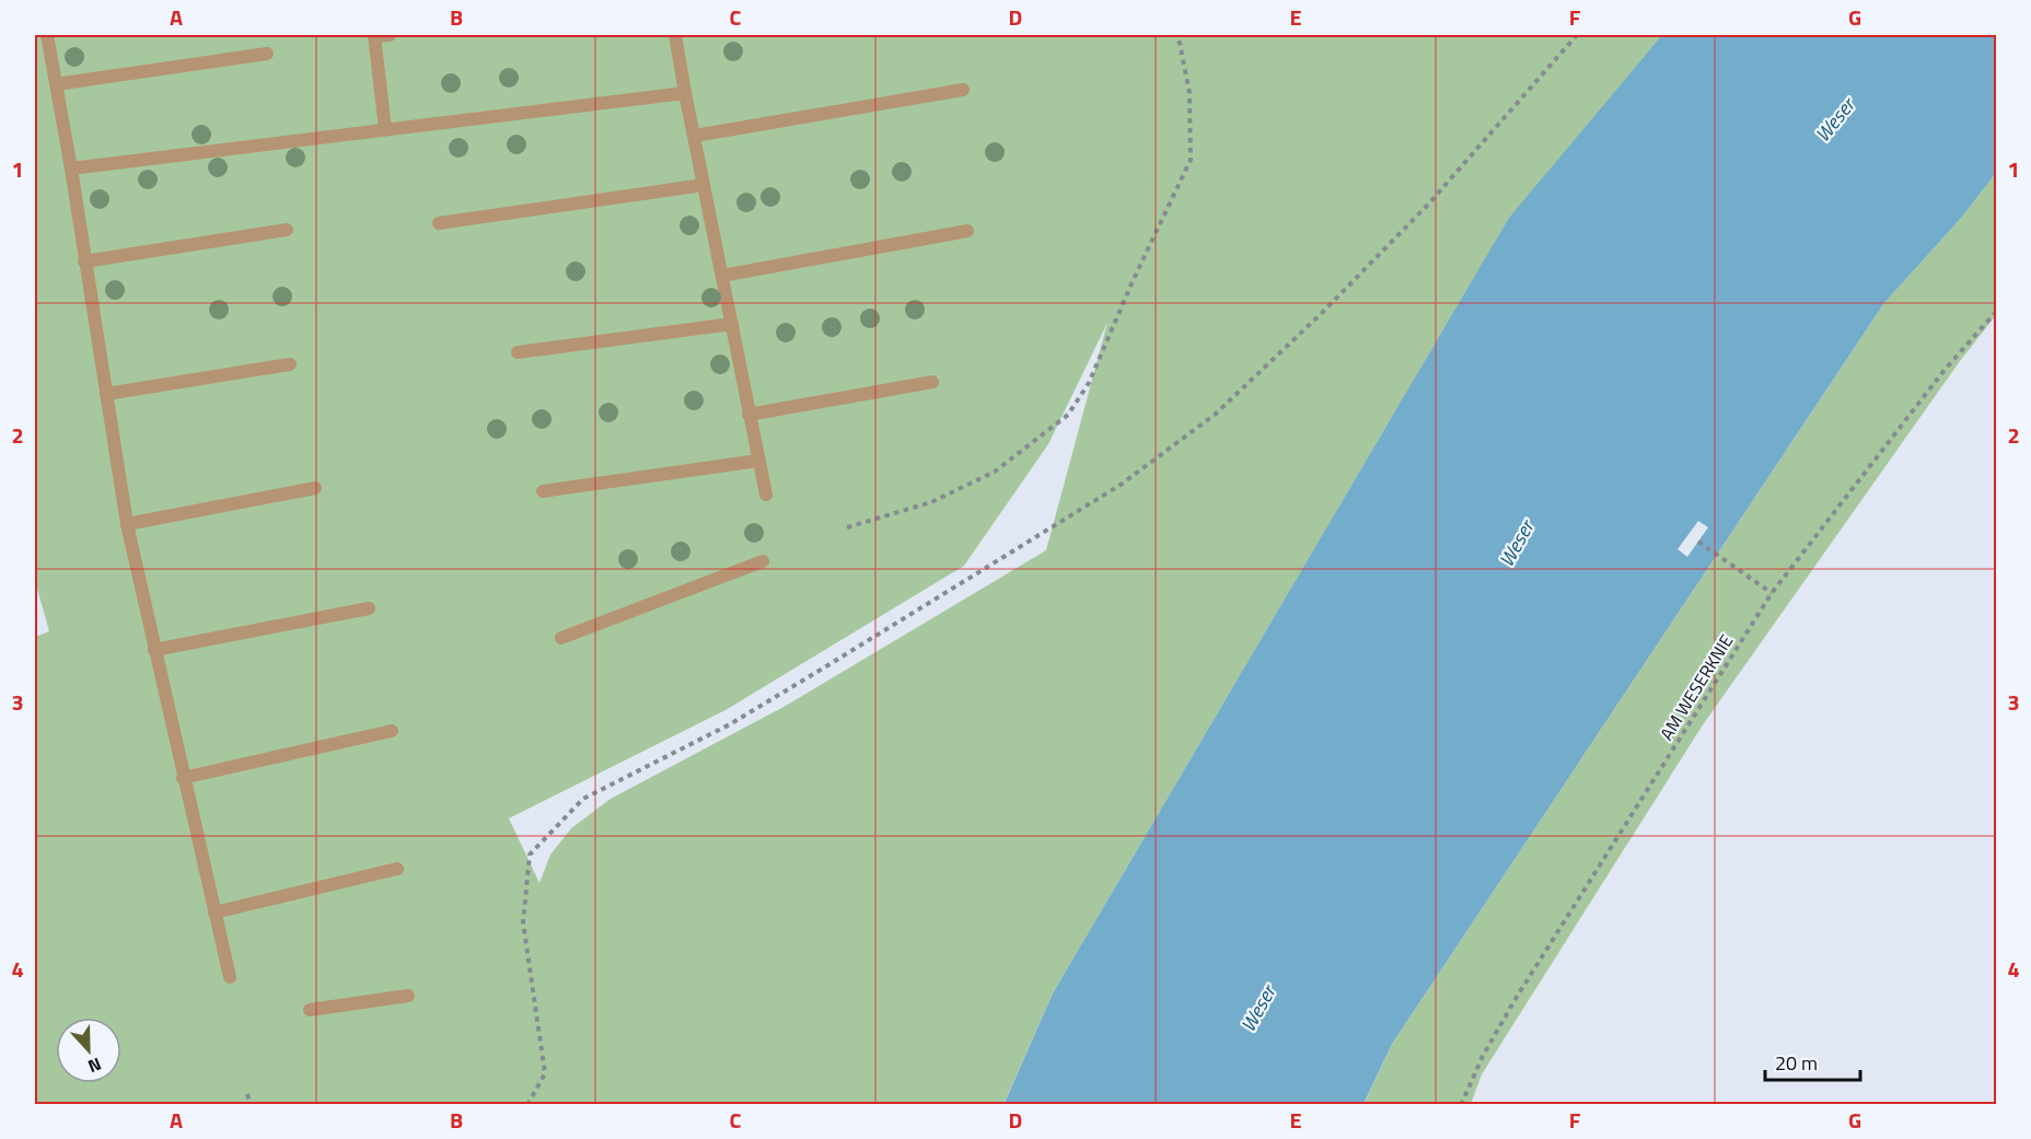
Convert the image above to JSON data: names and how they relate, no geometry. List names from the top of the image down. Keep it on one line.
{"streets":{"path":["AM WESERKNIE"]},"water":["Weser"],"scale_bar":"20 m","north":"bottom","grid":{"columns":["A","B","C","D","E","F","G"],"rows":["1","2","3","4"]}}
